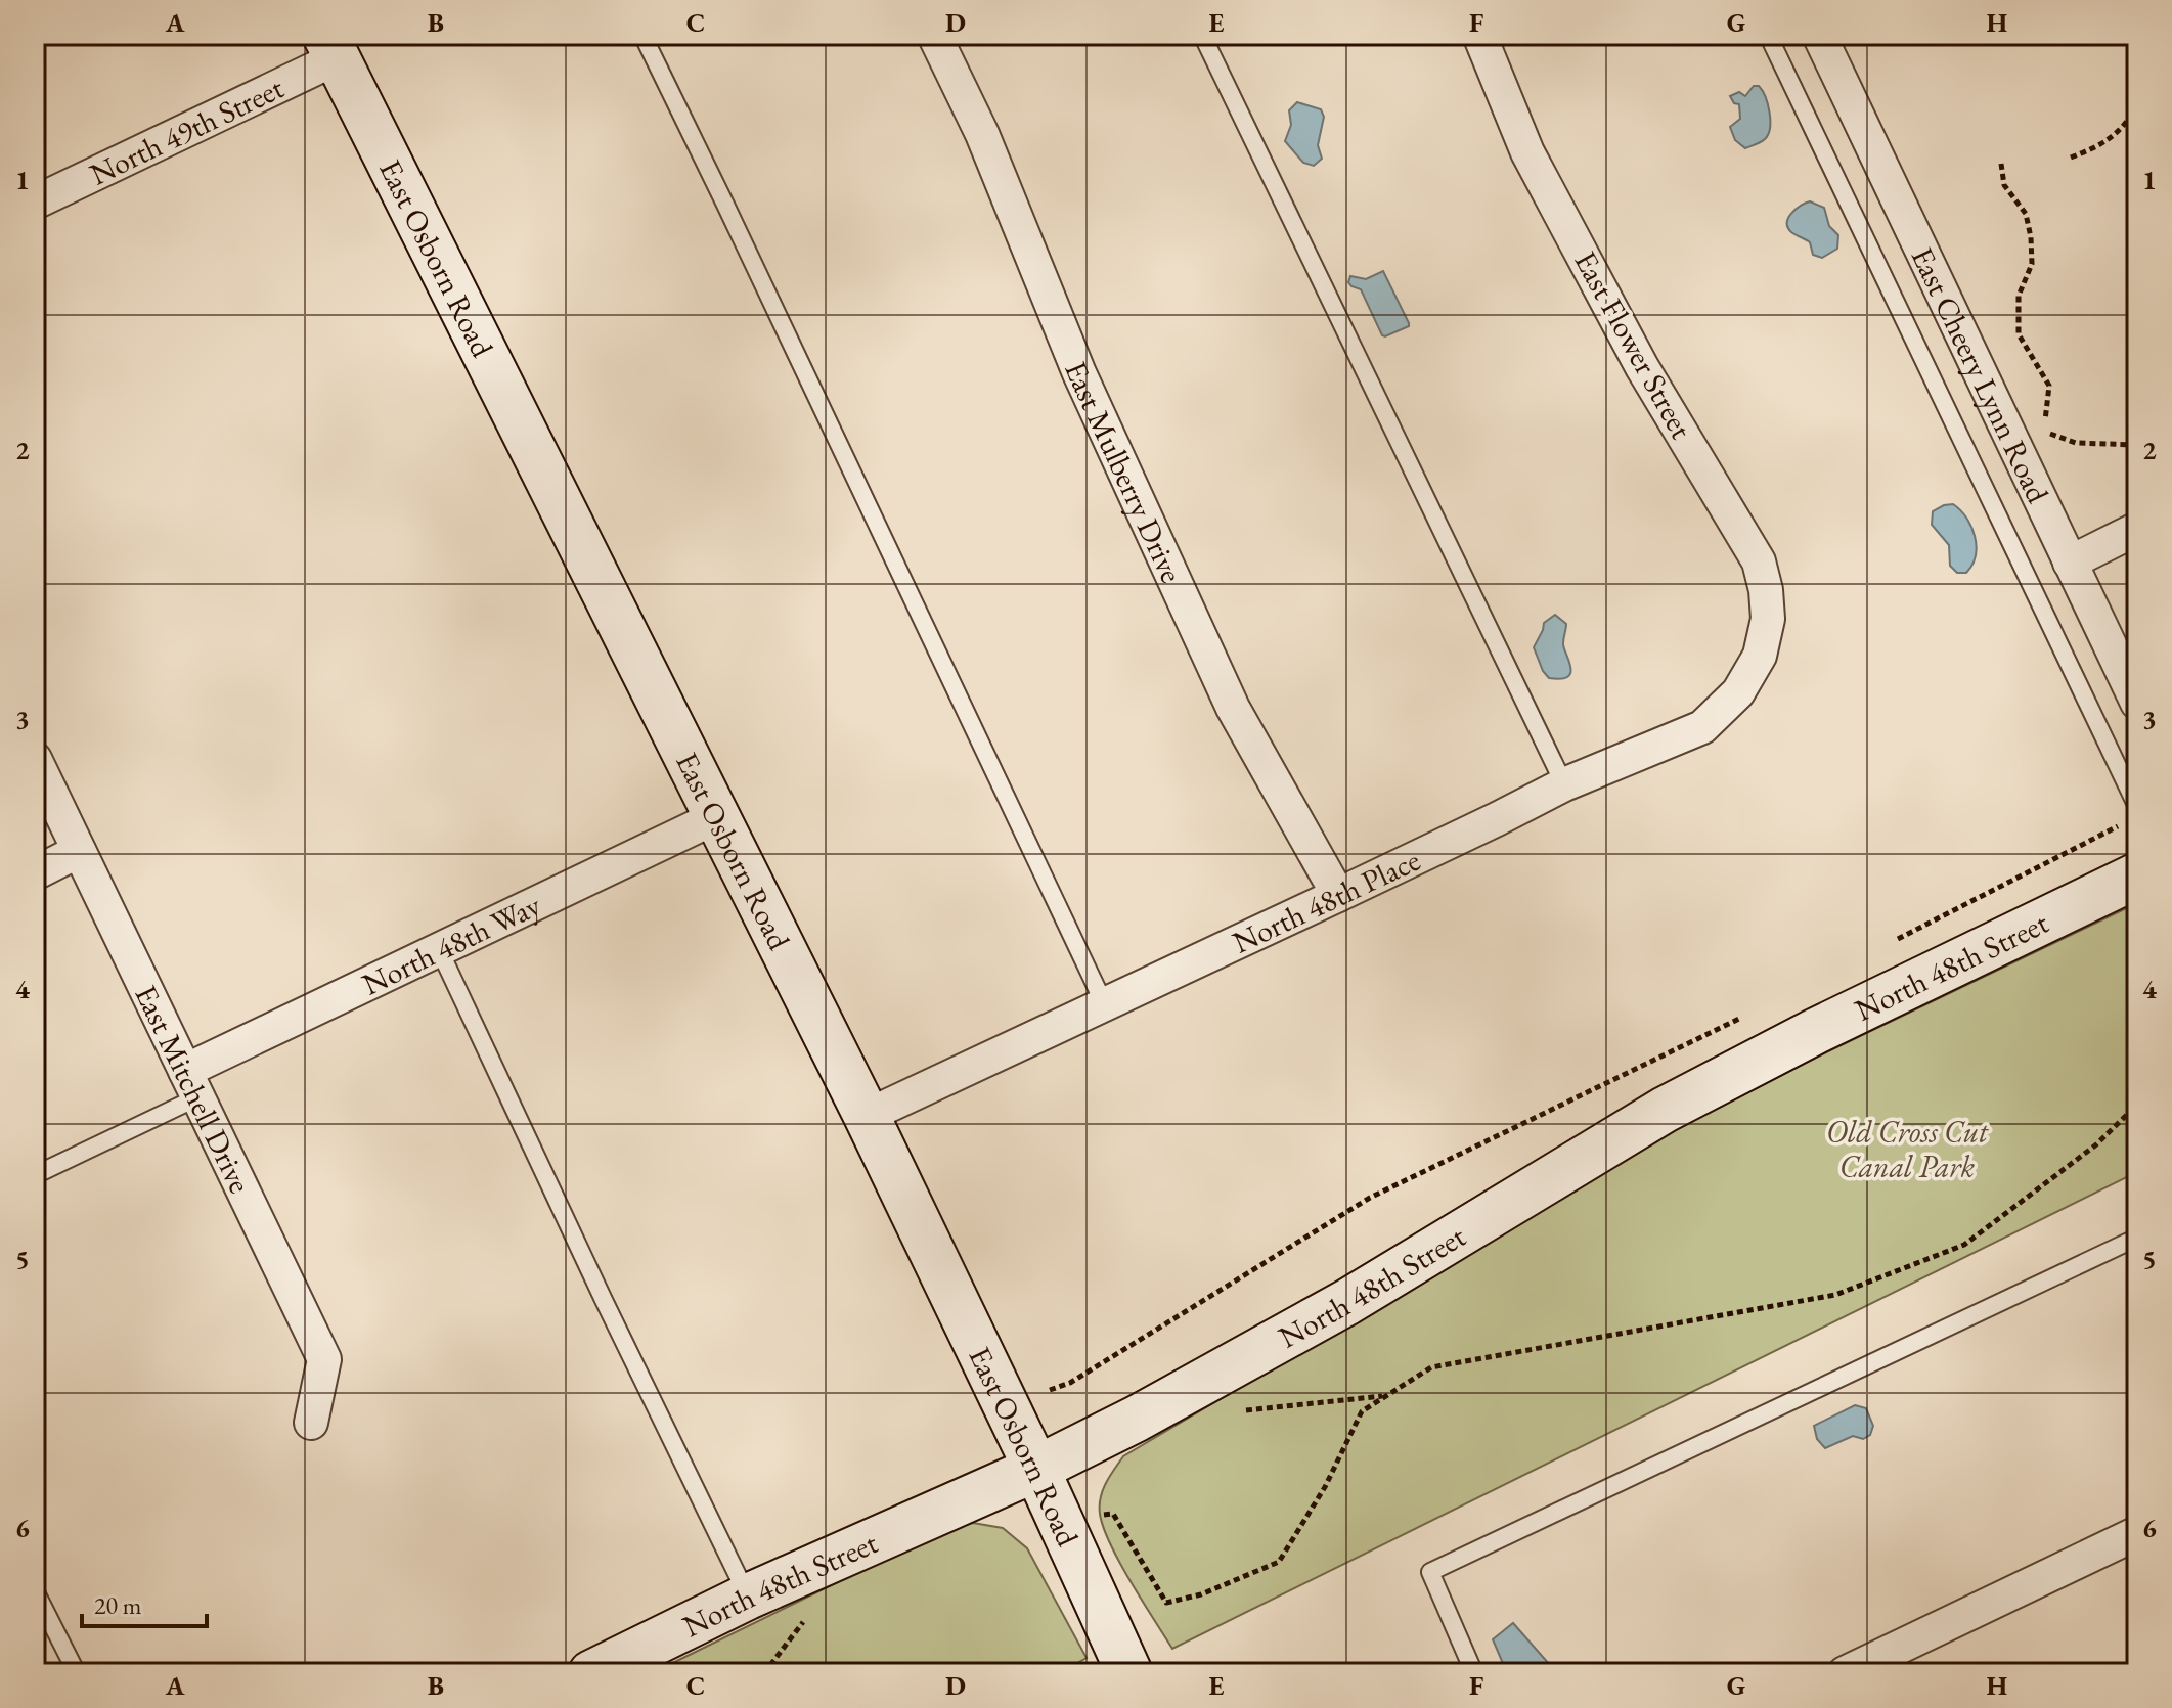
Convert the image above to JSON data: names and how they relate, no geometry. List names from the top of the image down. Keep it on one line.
{"streets":{"street":["North 49th Street","East Osborn Road","East Flower Street","East Cheery Lynn Road","East Mulberry Drive","North 48th Place","North 48th Way","North 48th Street","East Mitchell Drive"]},"crossings":[["North 49th Street","East Osborn Road"],["East Osborn Road","North 48th Place"],["East Osborn Road","North 48th Way"],["East Osborn Road","North 48th Street"],["East Flower Street","North 48th Place"],["East Mulberry Drive","North 48th Place"],["North 48th Way","East Mitchell Drive"]],"parks":["Old Cross Cut Canal Park"],"scale_bar":"20 m","grid":{"columns":["A","B","C","D","E","F","G","H"],"rows":["1","2","3","4","5","6"]}}
